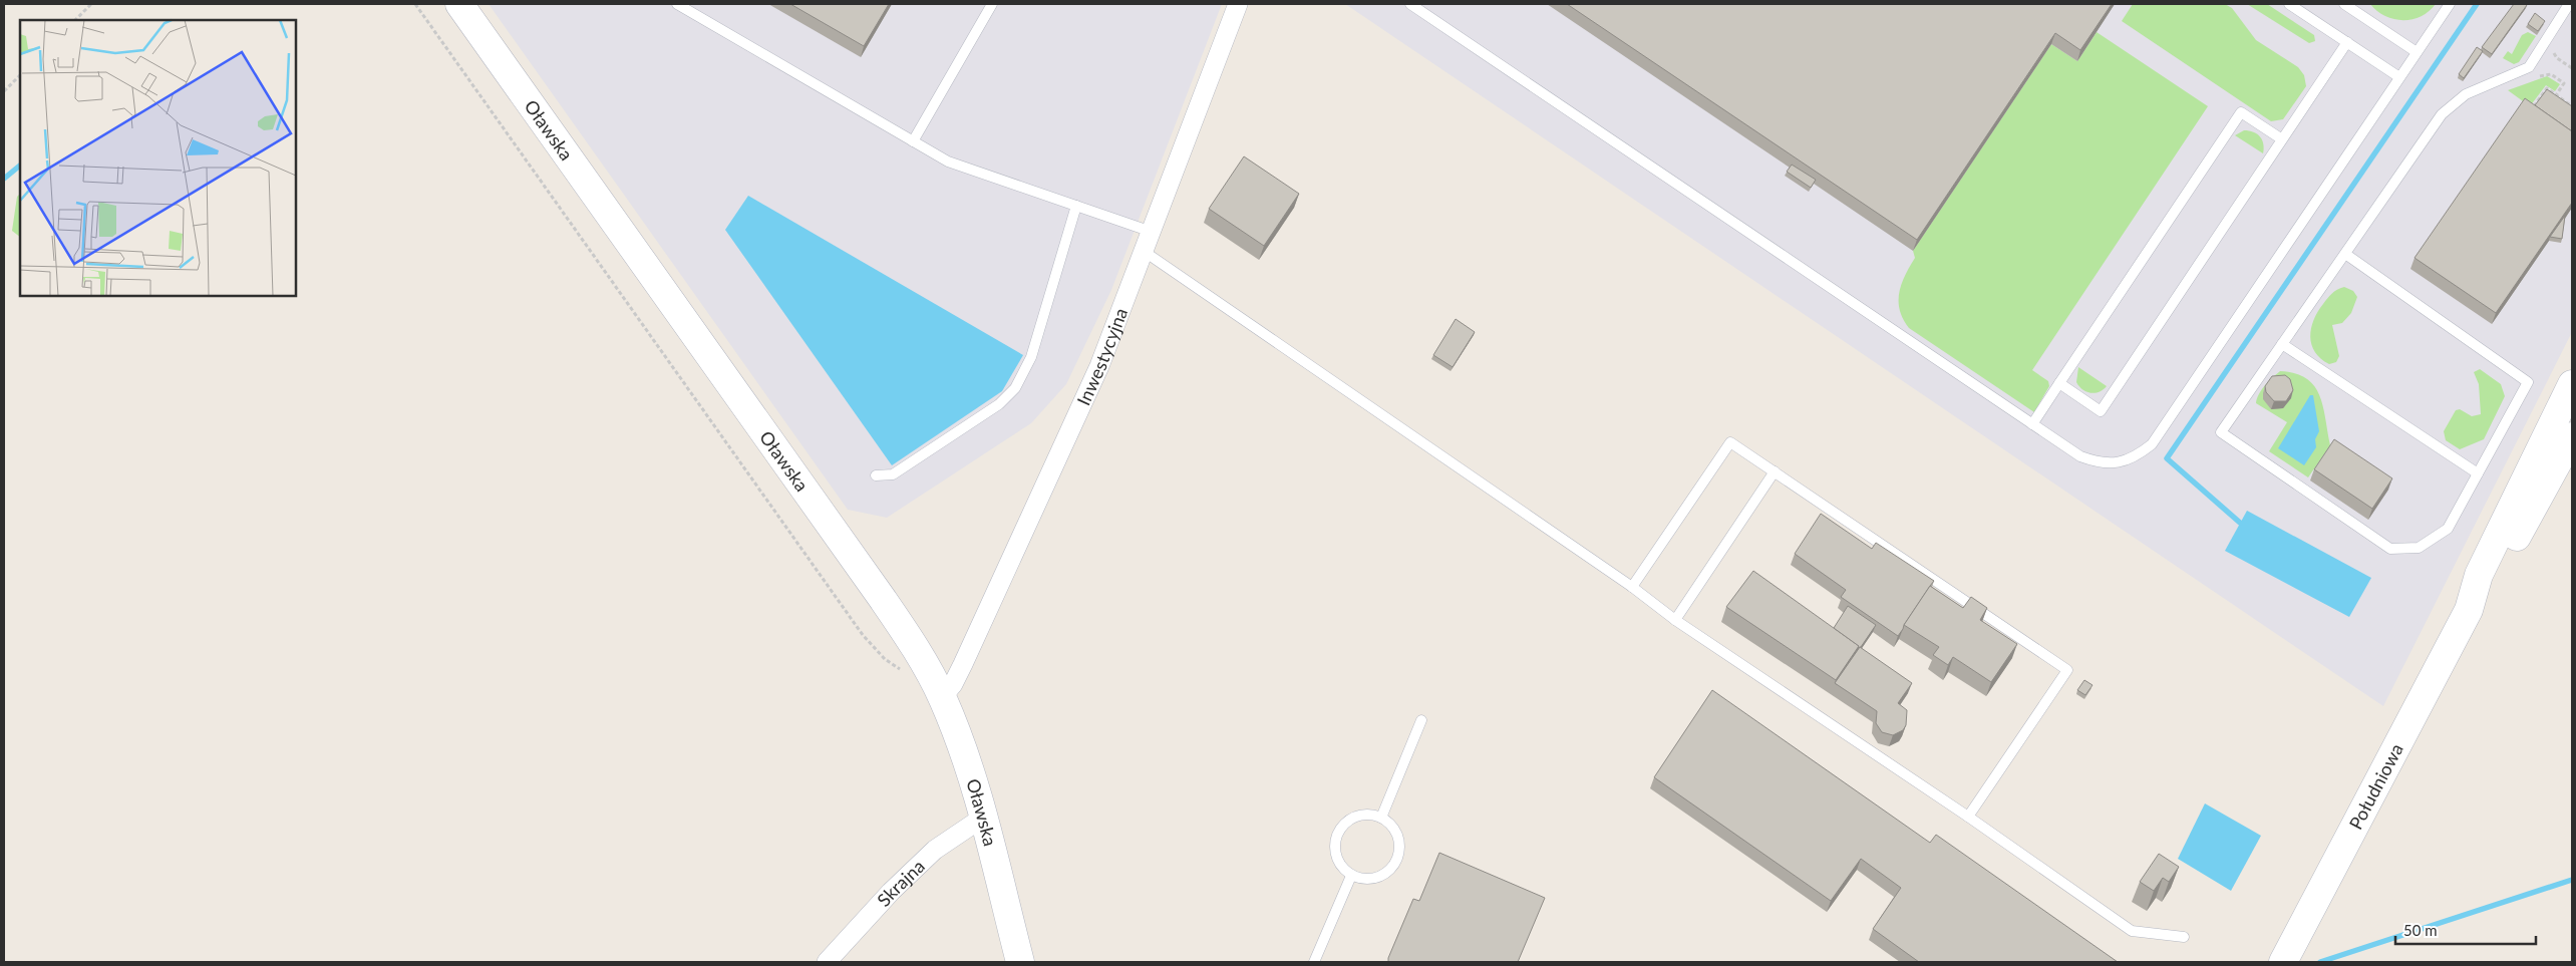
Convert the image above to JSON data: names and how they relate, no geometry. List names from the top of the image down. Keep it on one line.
{"streets":{"street":["Oławska","Inwestycyjna","Południowa","Skrajna"]},"crossings":[["Oławska","Inwestycyjna"],["Oławska","Skrajna"]],"scale_bar":"50 m"}
